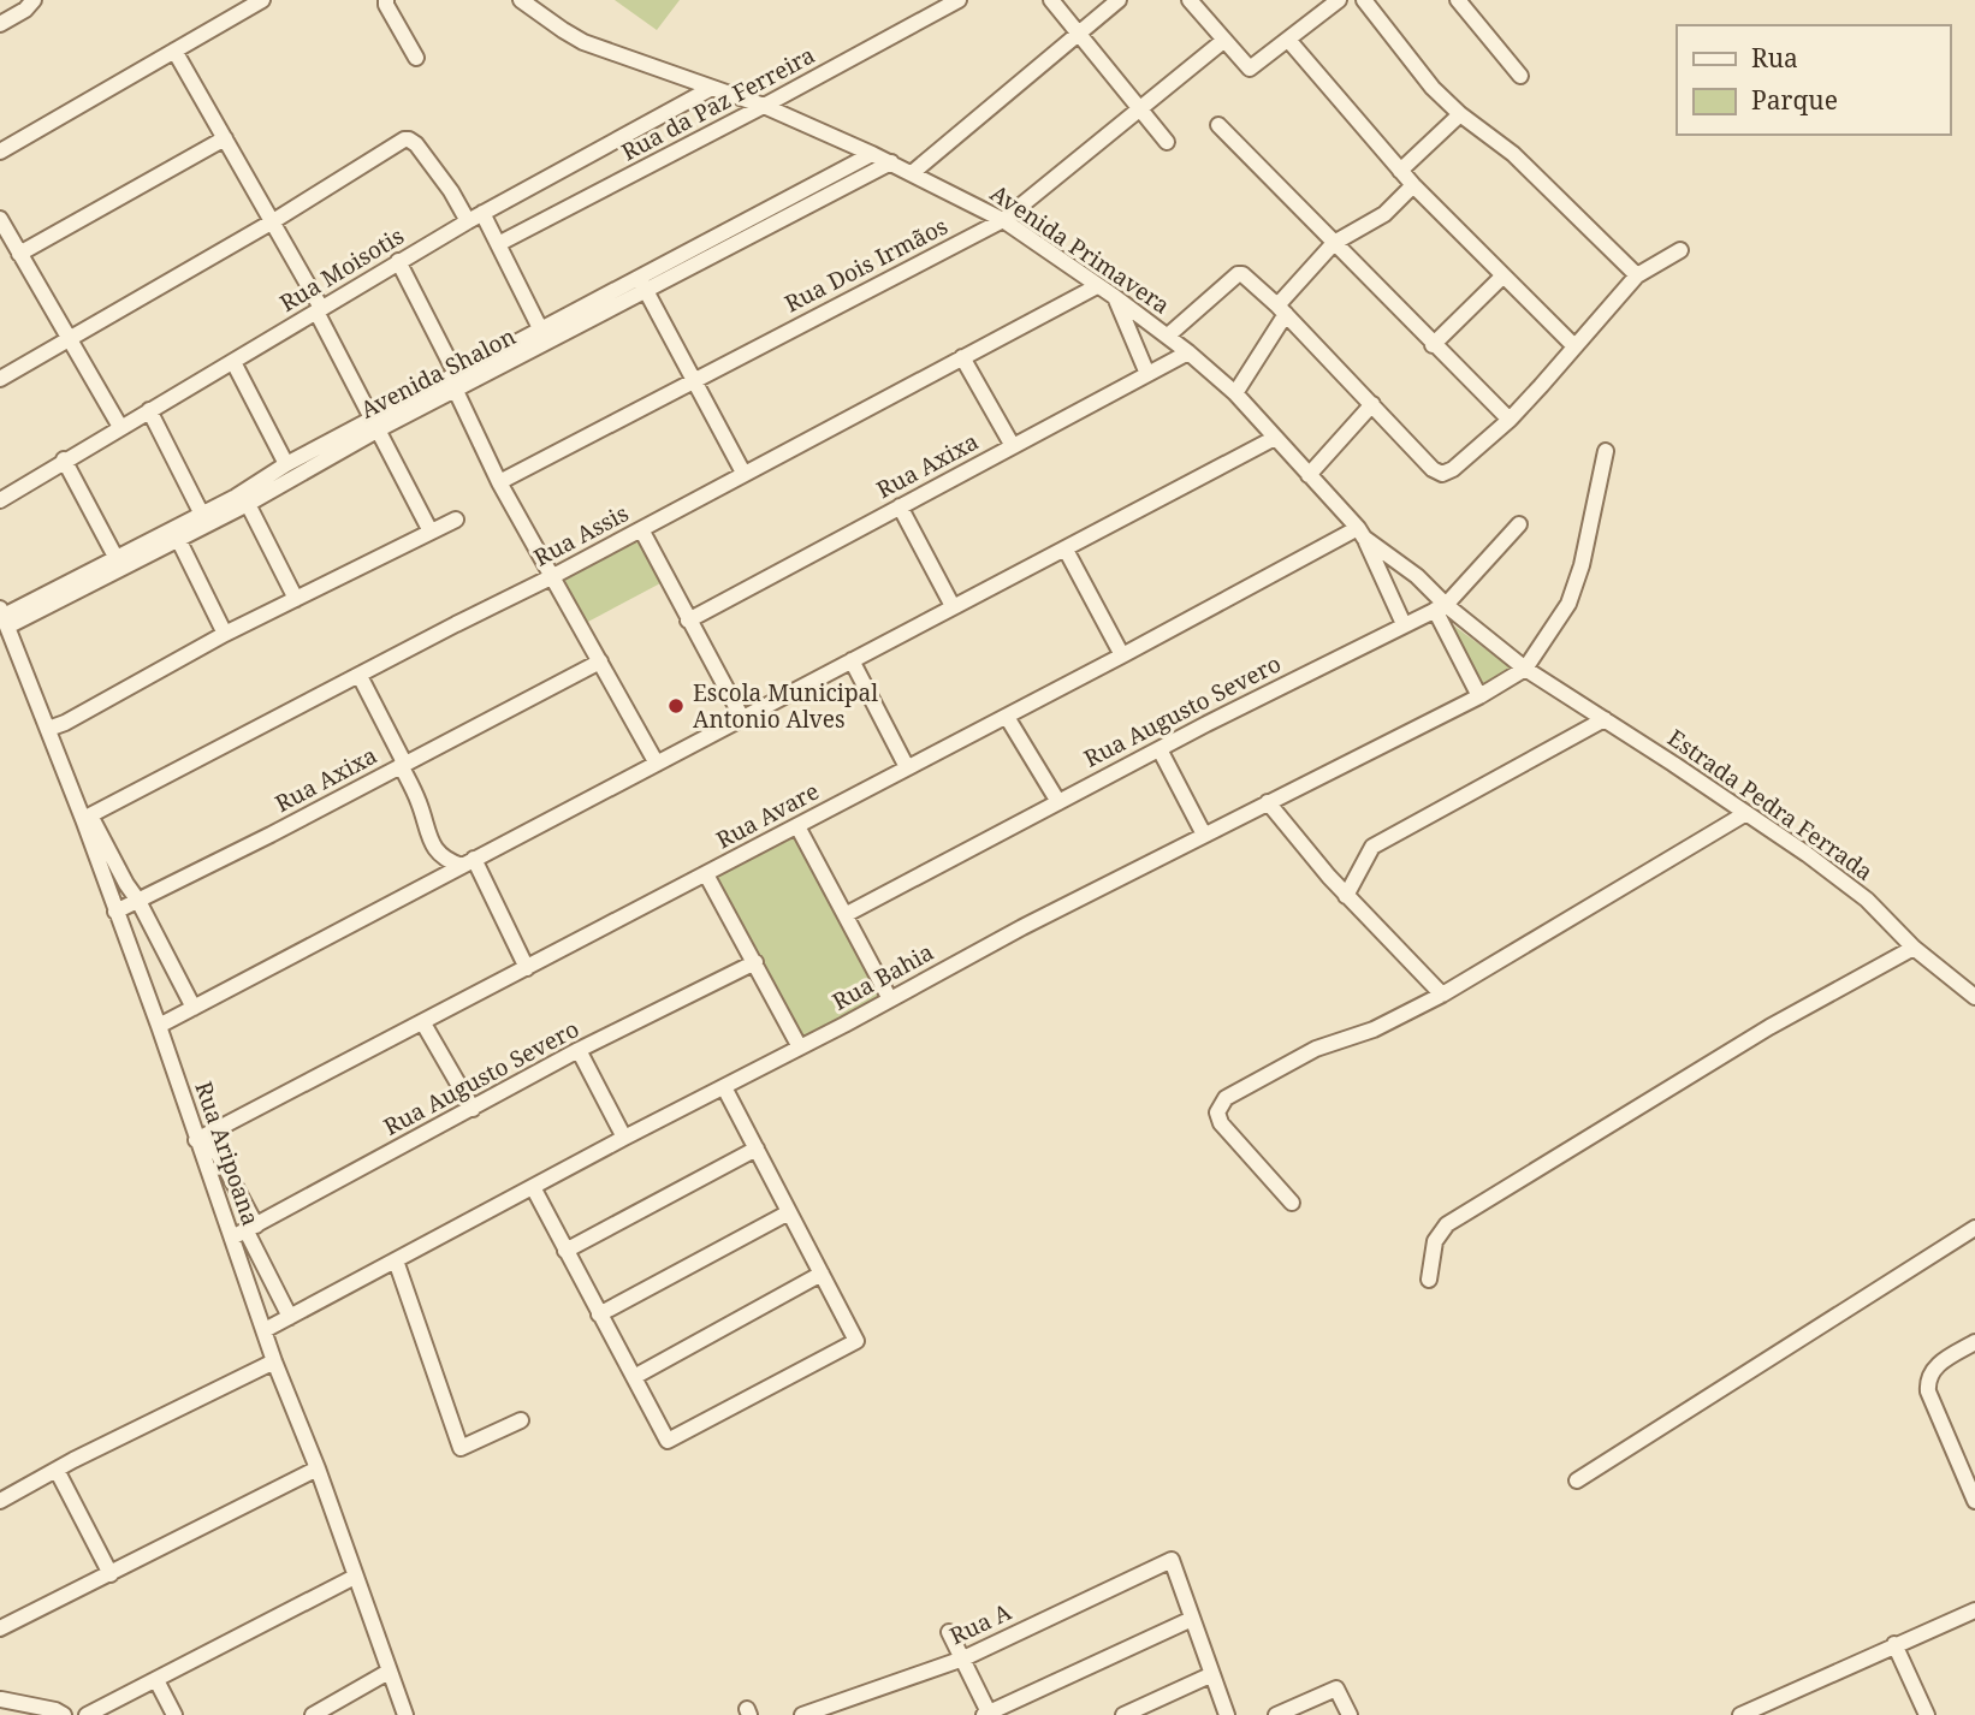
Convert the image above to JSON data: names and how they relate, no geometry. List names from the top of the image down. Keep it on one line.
{"streets":{"street":["Rua da Paz Ferreira","Avenida Primavera","Rua Dois Irmãos","Rua Moisotis","Avenida Shalon","Rua Axixa","Rua Assis","Rua Augusto Severo","Estrada Pedra Ferrada","Rua Avare","Rua Bahia","Rua Aripoana","Rua A"]},"crossings":[["Rua da Paz Ferreira","Avenida Primavera"],["Avenida Primavera","Rua Dois Irmãos"],["Avenida Primavera","Rua Moisotis"],["Avenida Primavera","Avenida Shalon"],["Avenida Primavera","Rua Axixa"],["Avenida Primavera","Rua Assis"],["Avenida Primavera","Rua Augusto Severo"],["Avenida Primavera","Estrada Pedra Ferrada"],["Avenida Primavera","Rua Avare"],["Avenida Shalon","Rua Aripoana"],["Rua Axixa","Rua Aripoana"],["Rua Assis","Rua Aripoana"],["Rua Augusto Severo","Estrada Pedra Ferrada"],["Rua Augusto Severo","Rua Aripoana"],["Estrada Pedra Ferrada","Rua Bahia"],["Rua Avare","Rua Aripoana"],["Rua Bahia","Rua Aripoana"]],"places":["Escola Municipal Antonio Alves"],"legend":["Rua","Parque"]}
